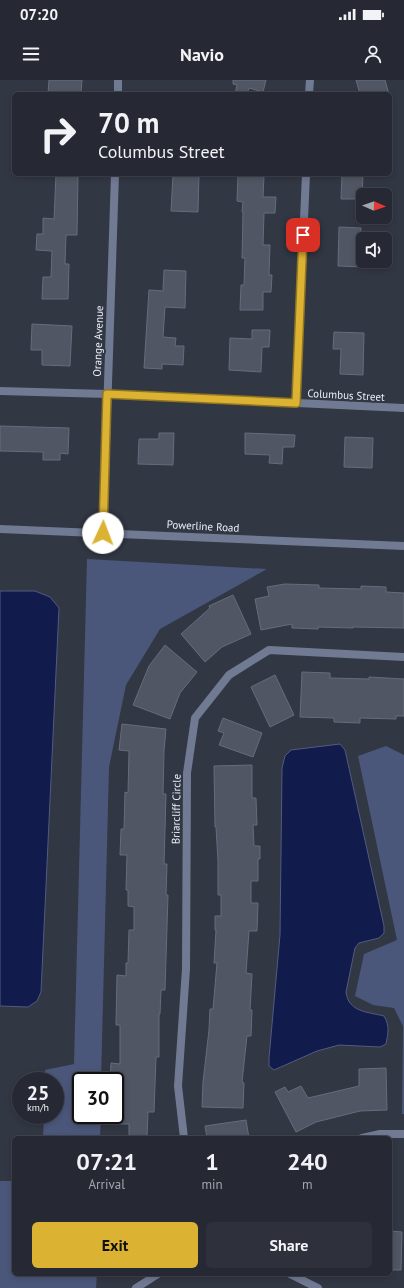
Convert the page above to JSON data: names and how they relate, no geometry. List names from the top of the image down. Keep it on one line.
{"streets":{"street":["Orange Avenue","Columbus Street","Powerline Road","Briarcliff Circle"]},"crossings":[["Orange Avenue","Columbus Street"],["Orange Avenue","Powerline Road"]],"north":"right","page":{"status":"07:20","header":"Navio","turn":["70 m","Columbus Street"],"speed":"25 km/h","limit":"30","eta":["07:21","Arrival","1","min","240","m"],"buttons":["Exit","Share"]}}
